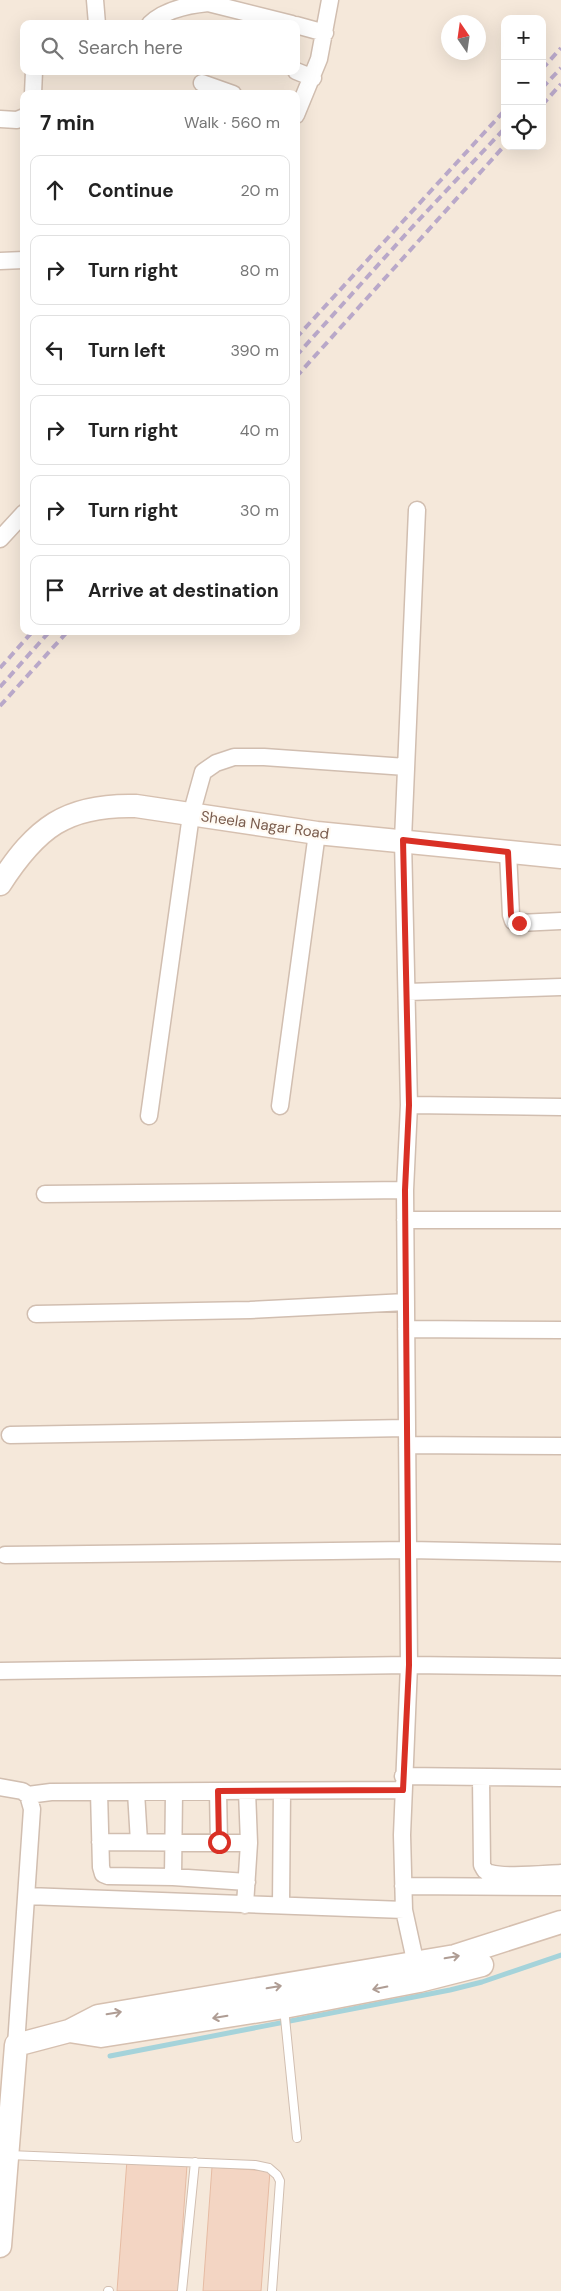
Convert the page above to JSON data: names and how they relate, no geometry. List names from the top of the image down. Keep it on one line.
{"streets":{"street":["Sheela Nagar Road"]},"north":"top","page":{"map_buttons":["+","−"],"search":"Search here","heading":["7 min","Walk · 560 m"],"list":[["Continue","20 m"],["Turn right","80 m"],["Turn left","390 m"],["Turn right","40 m"],["Turn right","30 m"],"Arrive at destination"]}}
